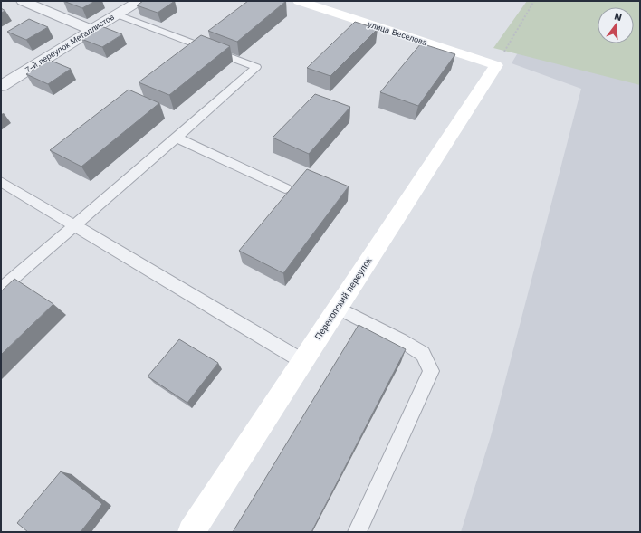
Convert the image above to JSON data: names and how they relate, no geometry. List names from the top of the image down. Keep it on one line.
{"streets":{"street":["улица Веселова","7-й переулок Металлистов","Перекопский переулок"]},"crossings":[["улица Веселова","Перекопский переулок"]],"north":"top"}
